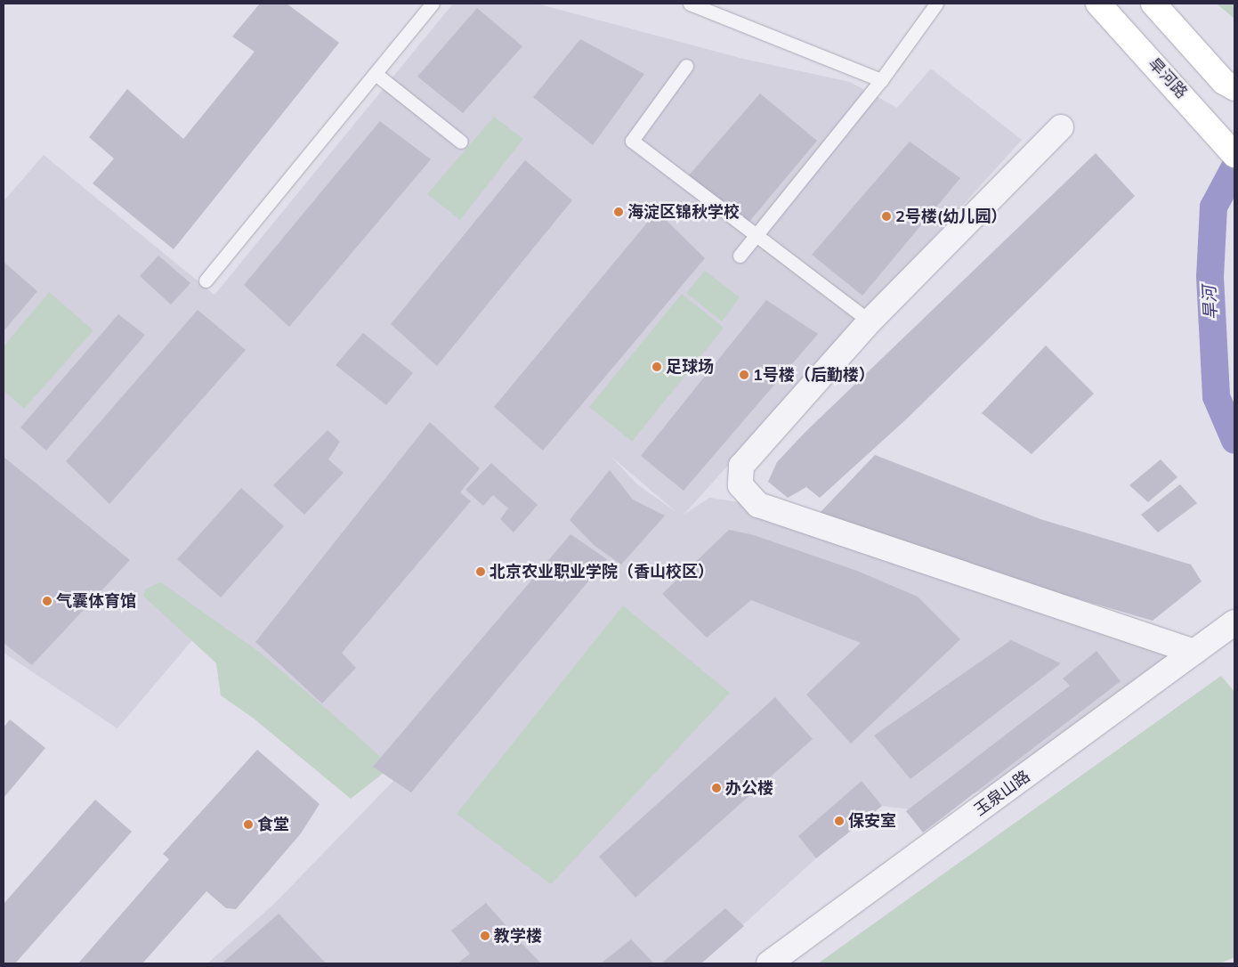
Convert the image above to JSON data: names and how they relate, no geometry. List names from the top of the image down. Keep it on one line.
{"streets":{"main road":["旱河路"],"street":["玉泉山路"]},"water":["旱河"],"places":["海淀区锦秋学校","2号楼(幼儿园）","足球场","1号楼（后勤楼）","北京农业职业学院（香山校区）","气囊体育馆","办公楼","保安室","食堂","教学楼"]}
